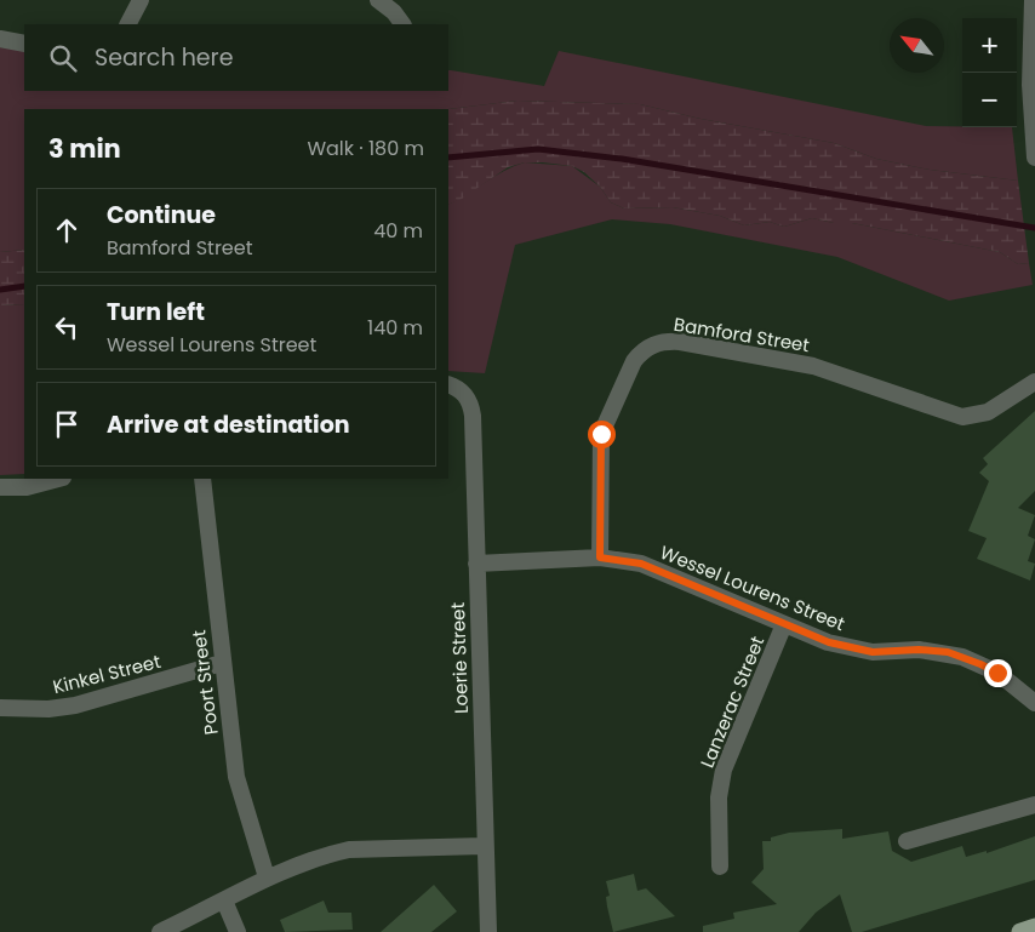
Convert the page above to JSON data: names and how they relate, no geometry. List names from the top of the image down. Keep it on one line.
{"streets":{"street":["Bamford Street","Wessel Lourens Street","Loerie Street","Kinkel Street","Poort Street","Lanzerac Street"]},"crossings":[["Bamford Street","Wessel Lourens Street"],["Wessel Lourens Street","Loerie Street"],["Wessel Lourens Street","Lanzerac Street"],["Kinkel Street","Poort Street"]],"north":"top left","page":{"map_buttons":["+","−"],"search":"Search here","heading":["3 min","Walk · 180 m"],"list":[["Continue","Bamford Street","40 m"],["Turn left","Wessel Lourens Street","140 m"],"Arrive at destination"]}}
